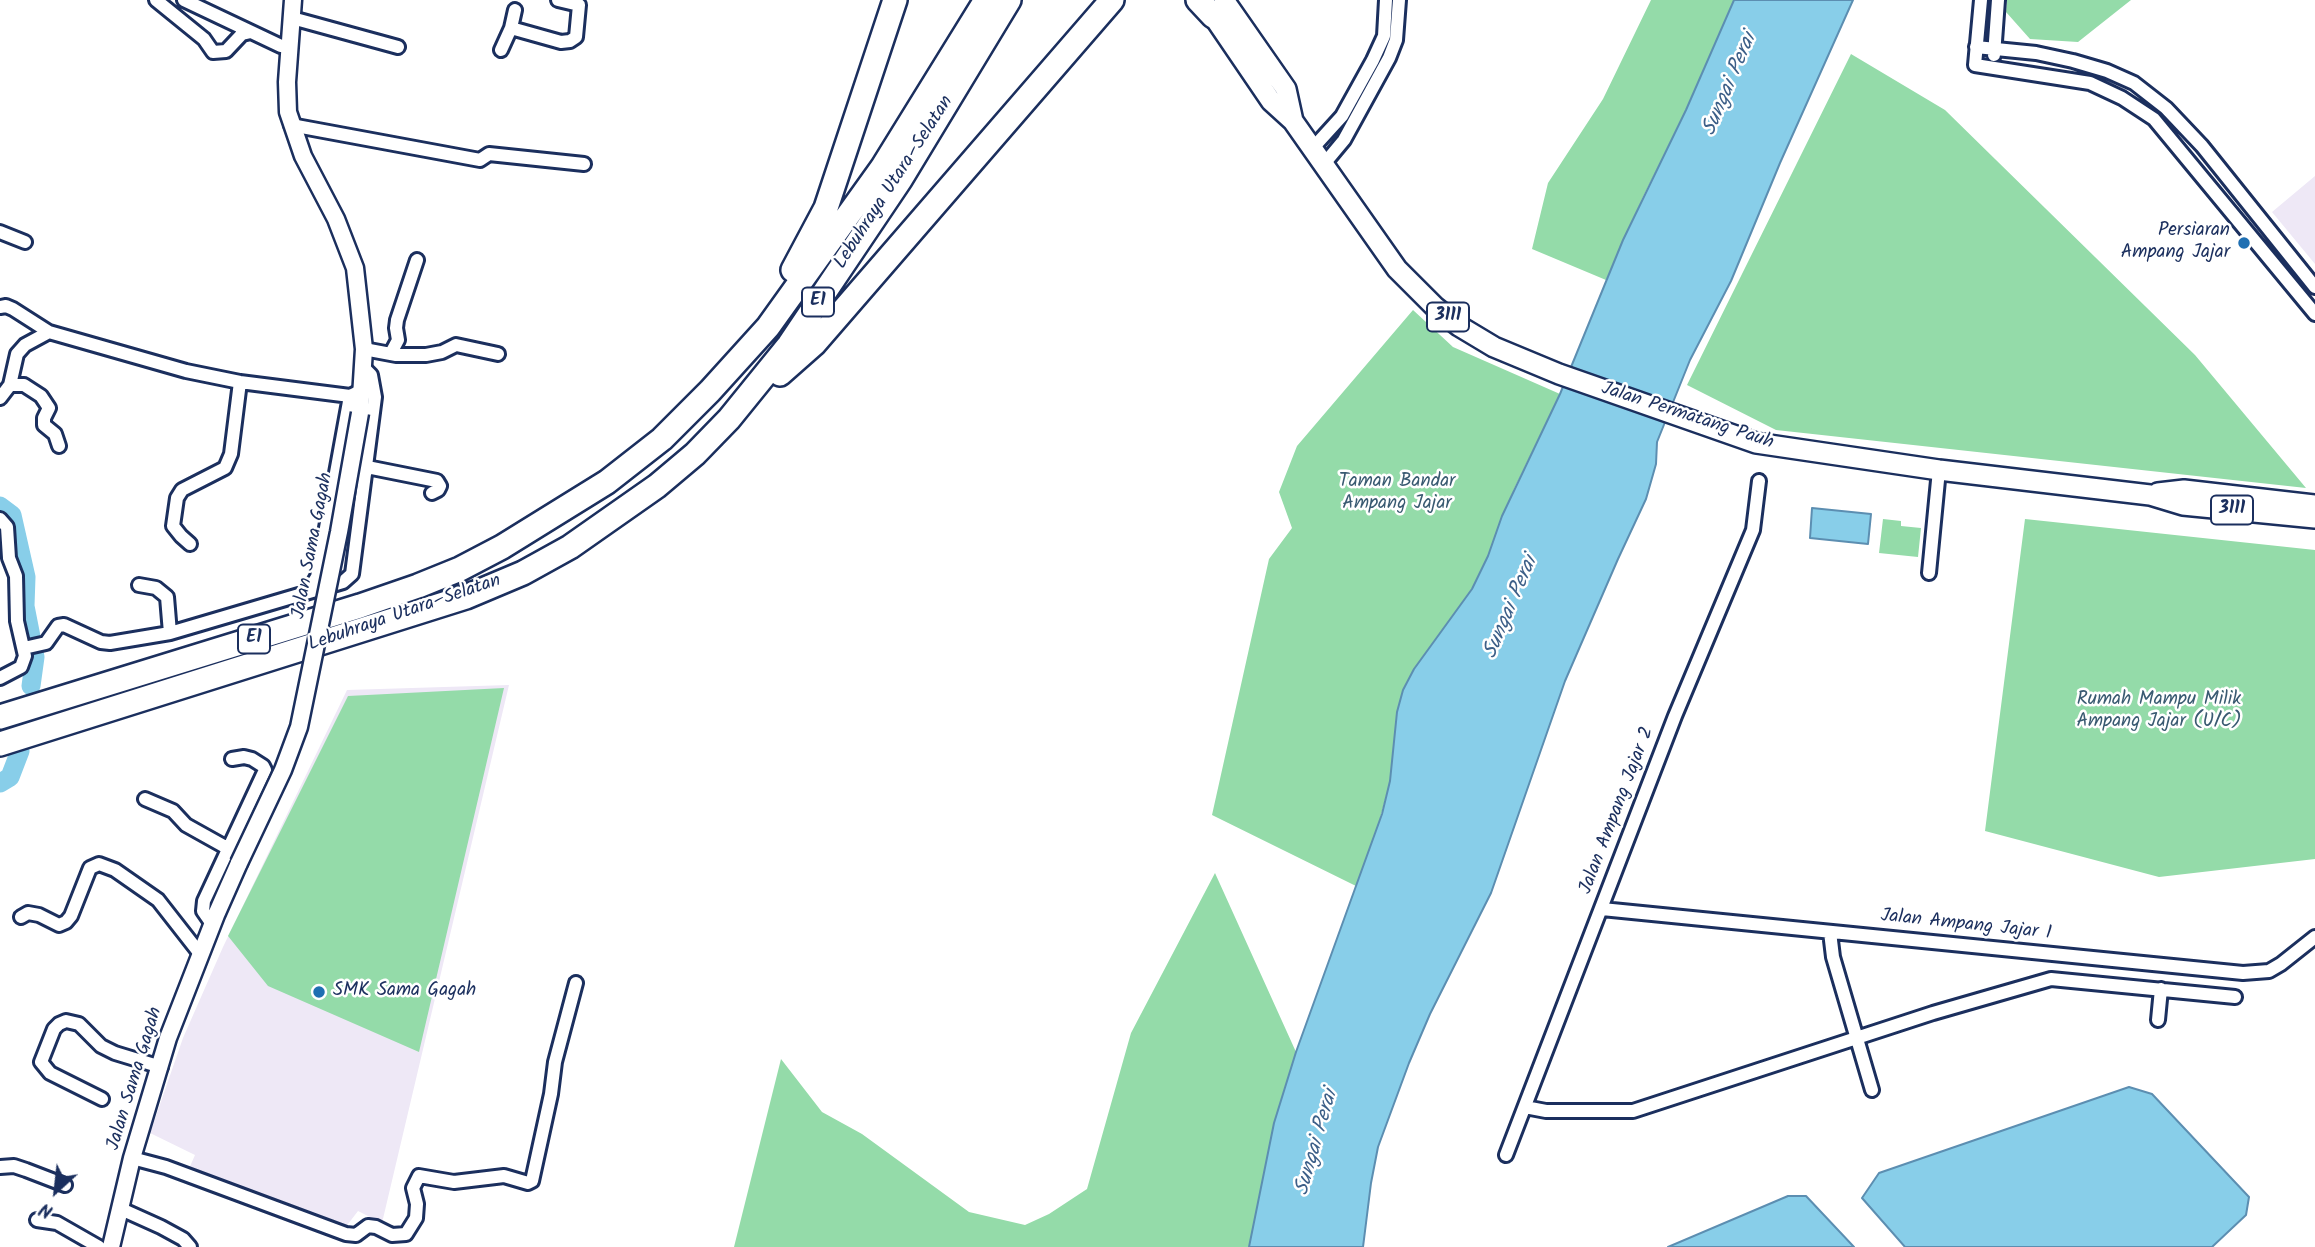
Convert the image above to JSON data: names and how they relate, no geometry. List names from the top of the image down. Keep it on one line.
{"streets":{"highway":["Lebuhraya Utara–Selatan","E1"],"main road":["3111","Jalan Permatang Pauh"],"street":["Jalan Sama Gagah","Jalan Ampang Jajar 2","Jalan Ampang Jajar 1"]},"crossings":[["Jalan Ampang Jajar 2","Jalan Ampang Jajar 1"]],"water":["Sungai Perai"],"parks":["Taman Bandar Ampang Jajar","Rumah Mampu Milik Ampang Jajar (U/C)"],"places":["Persiaran Ampang Jajar","SMK Sama Gagah"],"north":"bottom left"}
